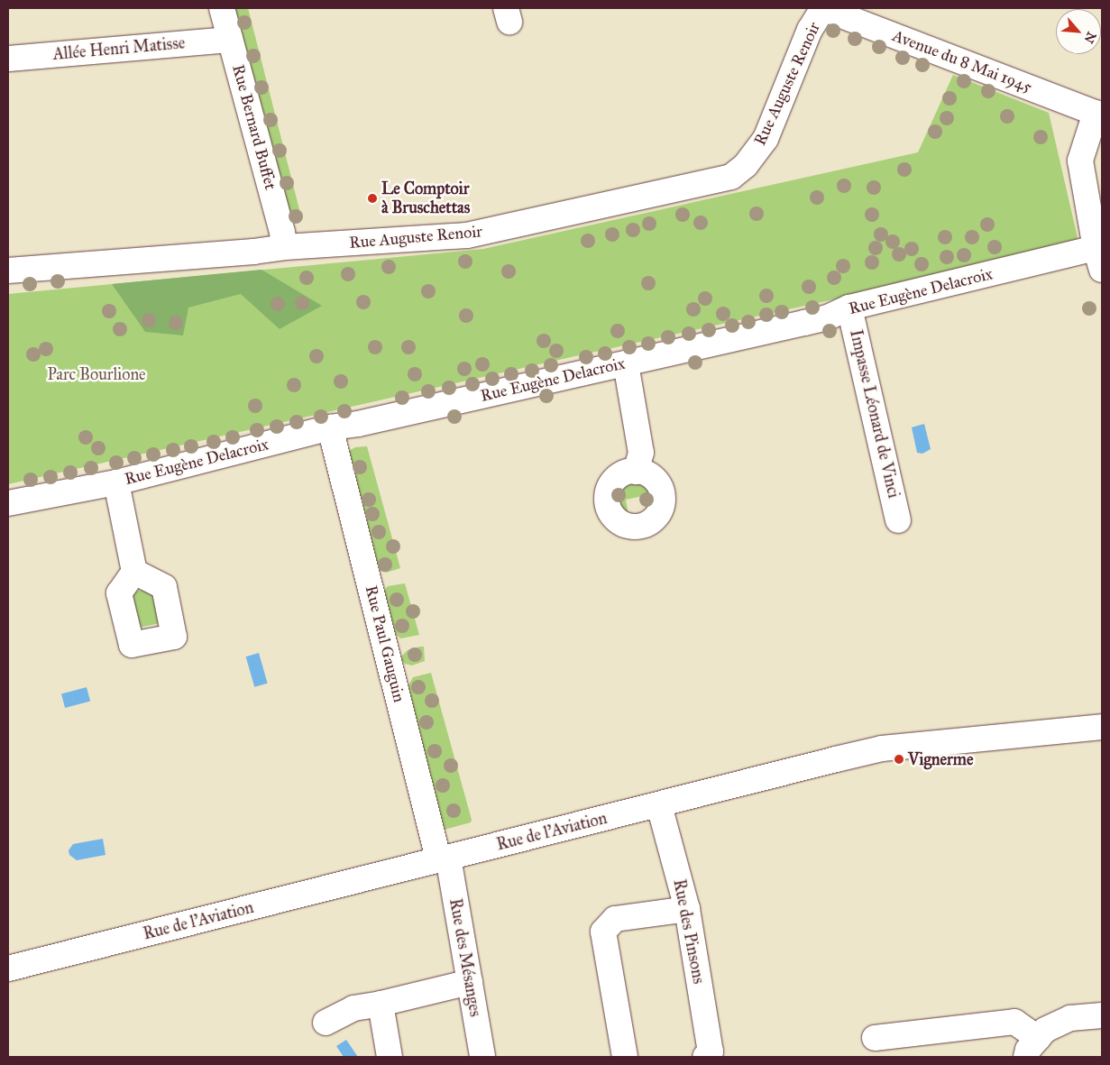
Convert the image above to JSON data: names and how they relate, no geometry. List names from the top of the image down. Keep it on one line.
{"streets":{"street":["Allée Henri Matisse","Avenue du 8 Mai 1945","Rue Auguste Renoir","Rue Bernard Buffet","Rue Eugène Delacroix","Impasse Léonard de Vinci","Rue Paul Gauguin","Rue de l'Aviation","Rue des Pinsons","Rue des Mésanges"]},"crossings":[["Allée Henri Matisse","Rue Bernard Buffet"],["Avenue du 8 Mai 1945","Rue Auguste Renoir"],["Rue Auguste Renoir","Rue Bernard Buffet"],["Rue Eugène Delacroix","Impasse Léonard de Vinci"],["Rue Eugène Delacroix","Rue Paul Gauguin"],["Rue Paul Gauguin","Rue de l'Aviation"],["Rue Paul Gauguin","Rue des Mésanges"],["Rue de l'Aviation","Rue des Pinsons"],["Rue de l'Aviation","Rue des Mésanges"]],"parks":["Parc Bourlione"],"places":["Le Comptoir à Bruschettas","Vignerme"],"north":"bottom right"}
